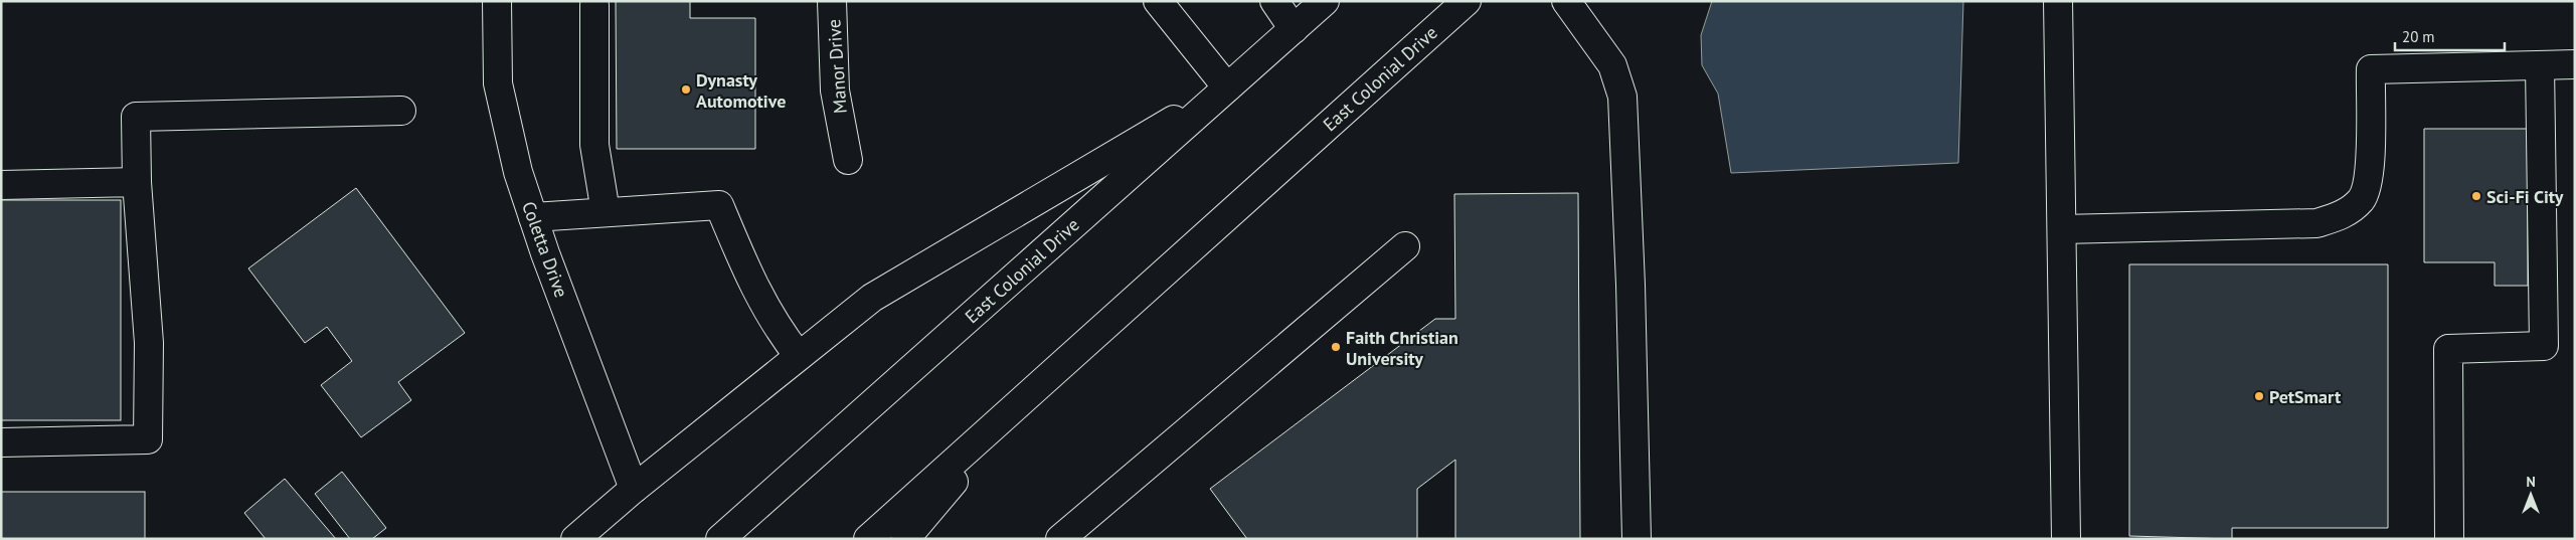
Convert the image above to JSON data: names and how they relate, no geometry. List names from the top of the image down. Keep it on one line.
{"streets":{"main road":["Manor Drive","East Colonial Drive","Coletta Drive"]},"places":["Dynasty Automotive","Sci-Fi City","Faith Christian University","PetSmart"],"scale_bar":"20 m","north":"top"}
